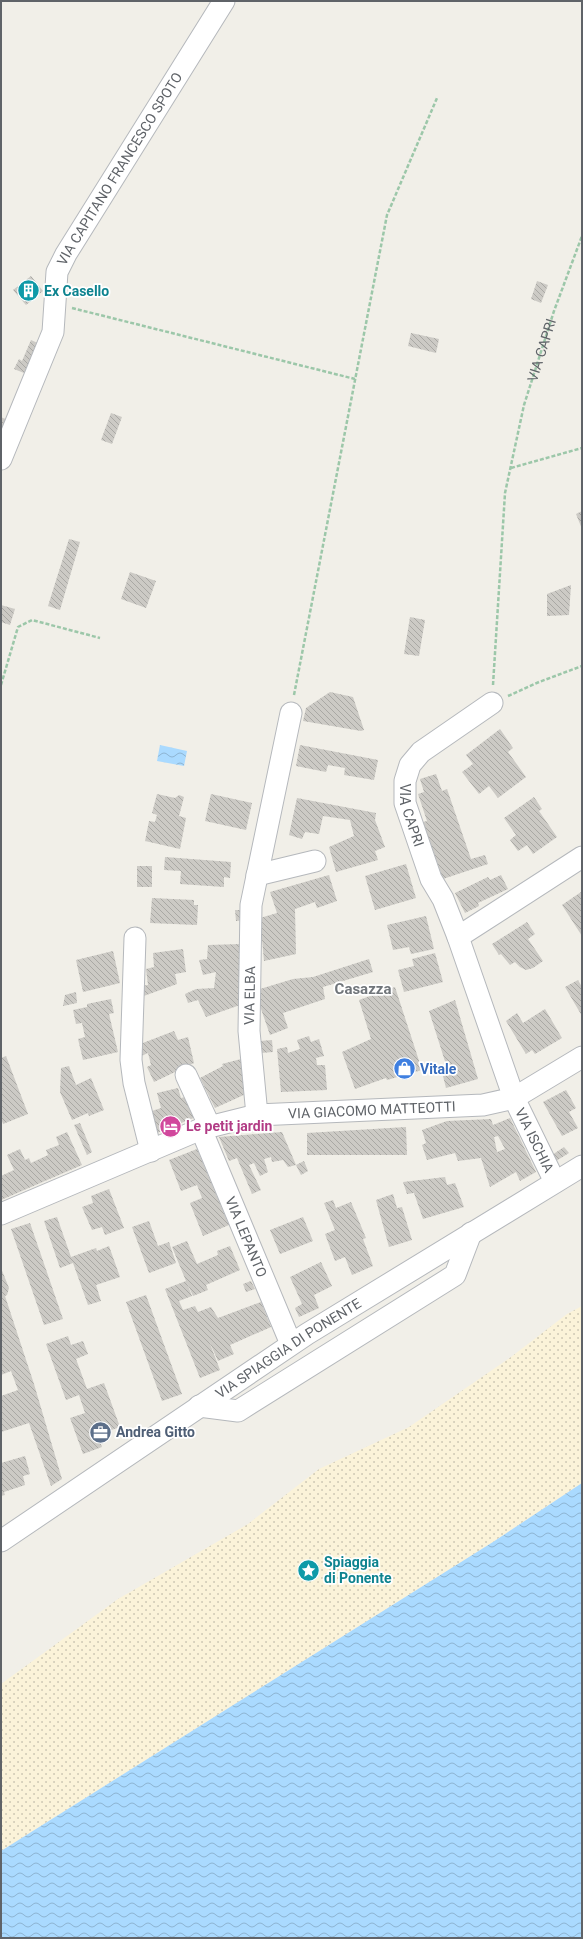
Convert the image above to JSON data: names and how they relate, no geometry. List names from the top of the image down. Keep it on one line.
{"streets":{"street":["VIA CAPITANO FRANCESCO SPOTO","VIA CAPRI","VIA ELBA","VIA GIACOMO MATTEOTTI","VIA ISCHIA","VIA LEPANTO","VIA SPIAGGIA DI PONENTE"]},"crossings":[["VIA CAPRI","VIA GIACOMO MATTEOTTI"],["VIA CAPRI","VIA ISCHIA"],["VIA ELBA","VIA GIACOMO MATTEOTTI"],["VIA GIACOMO MATTEOTTI","VIA ISCHIA"],["VIA GIACOMO MATTEOTTI","VIA LEPANTO"],["VIA ISCHIA","VIA SPIAGGIA DI PONENTE"],["VIA LEPANTO","VIA SPIAGGIA DI PONENTE"]],"districts":["Casazza"],"places":{"building":["Ex Casello"],"shop":["Vitale"],"hotel":["Le petit jardin"],"office":["Andrea Gitto"],"place":["Spiaggia di Ponente"]}}
